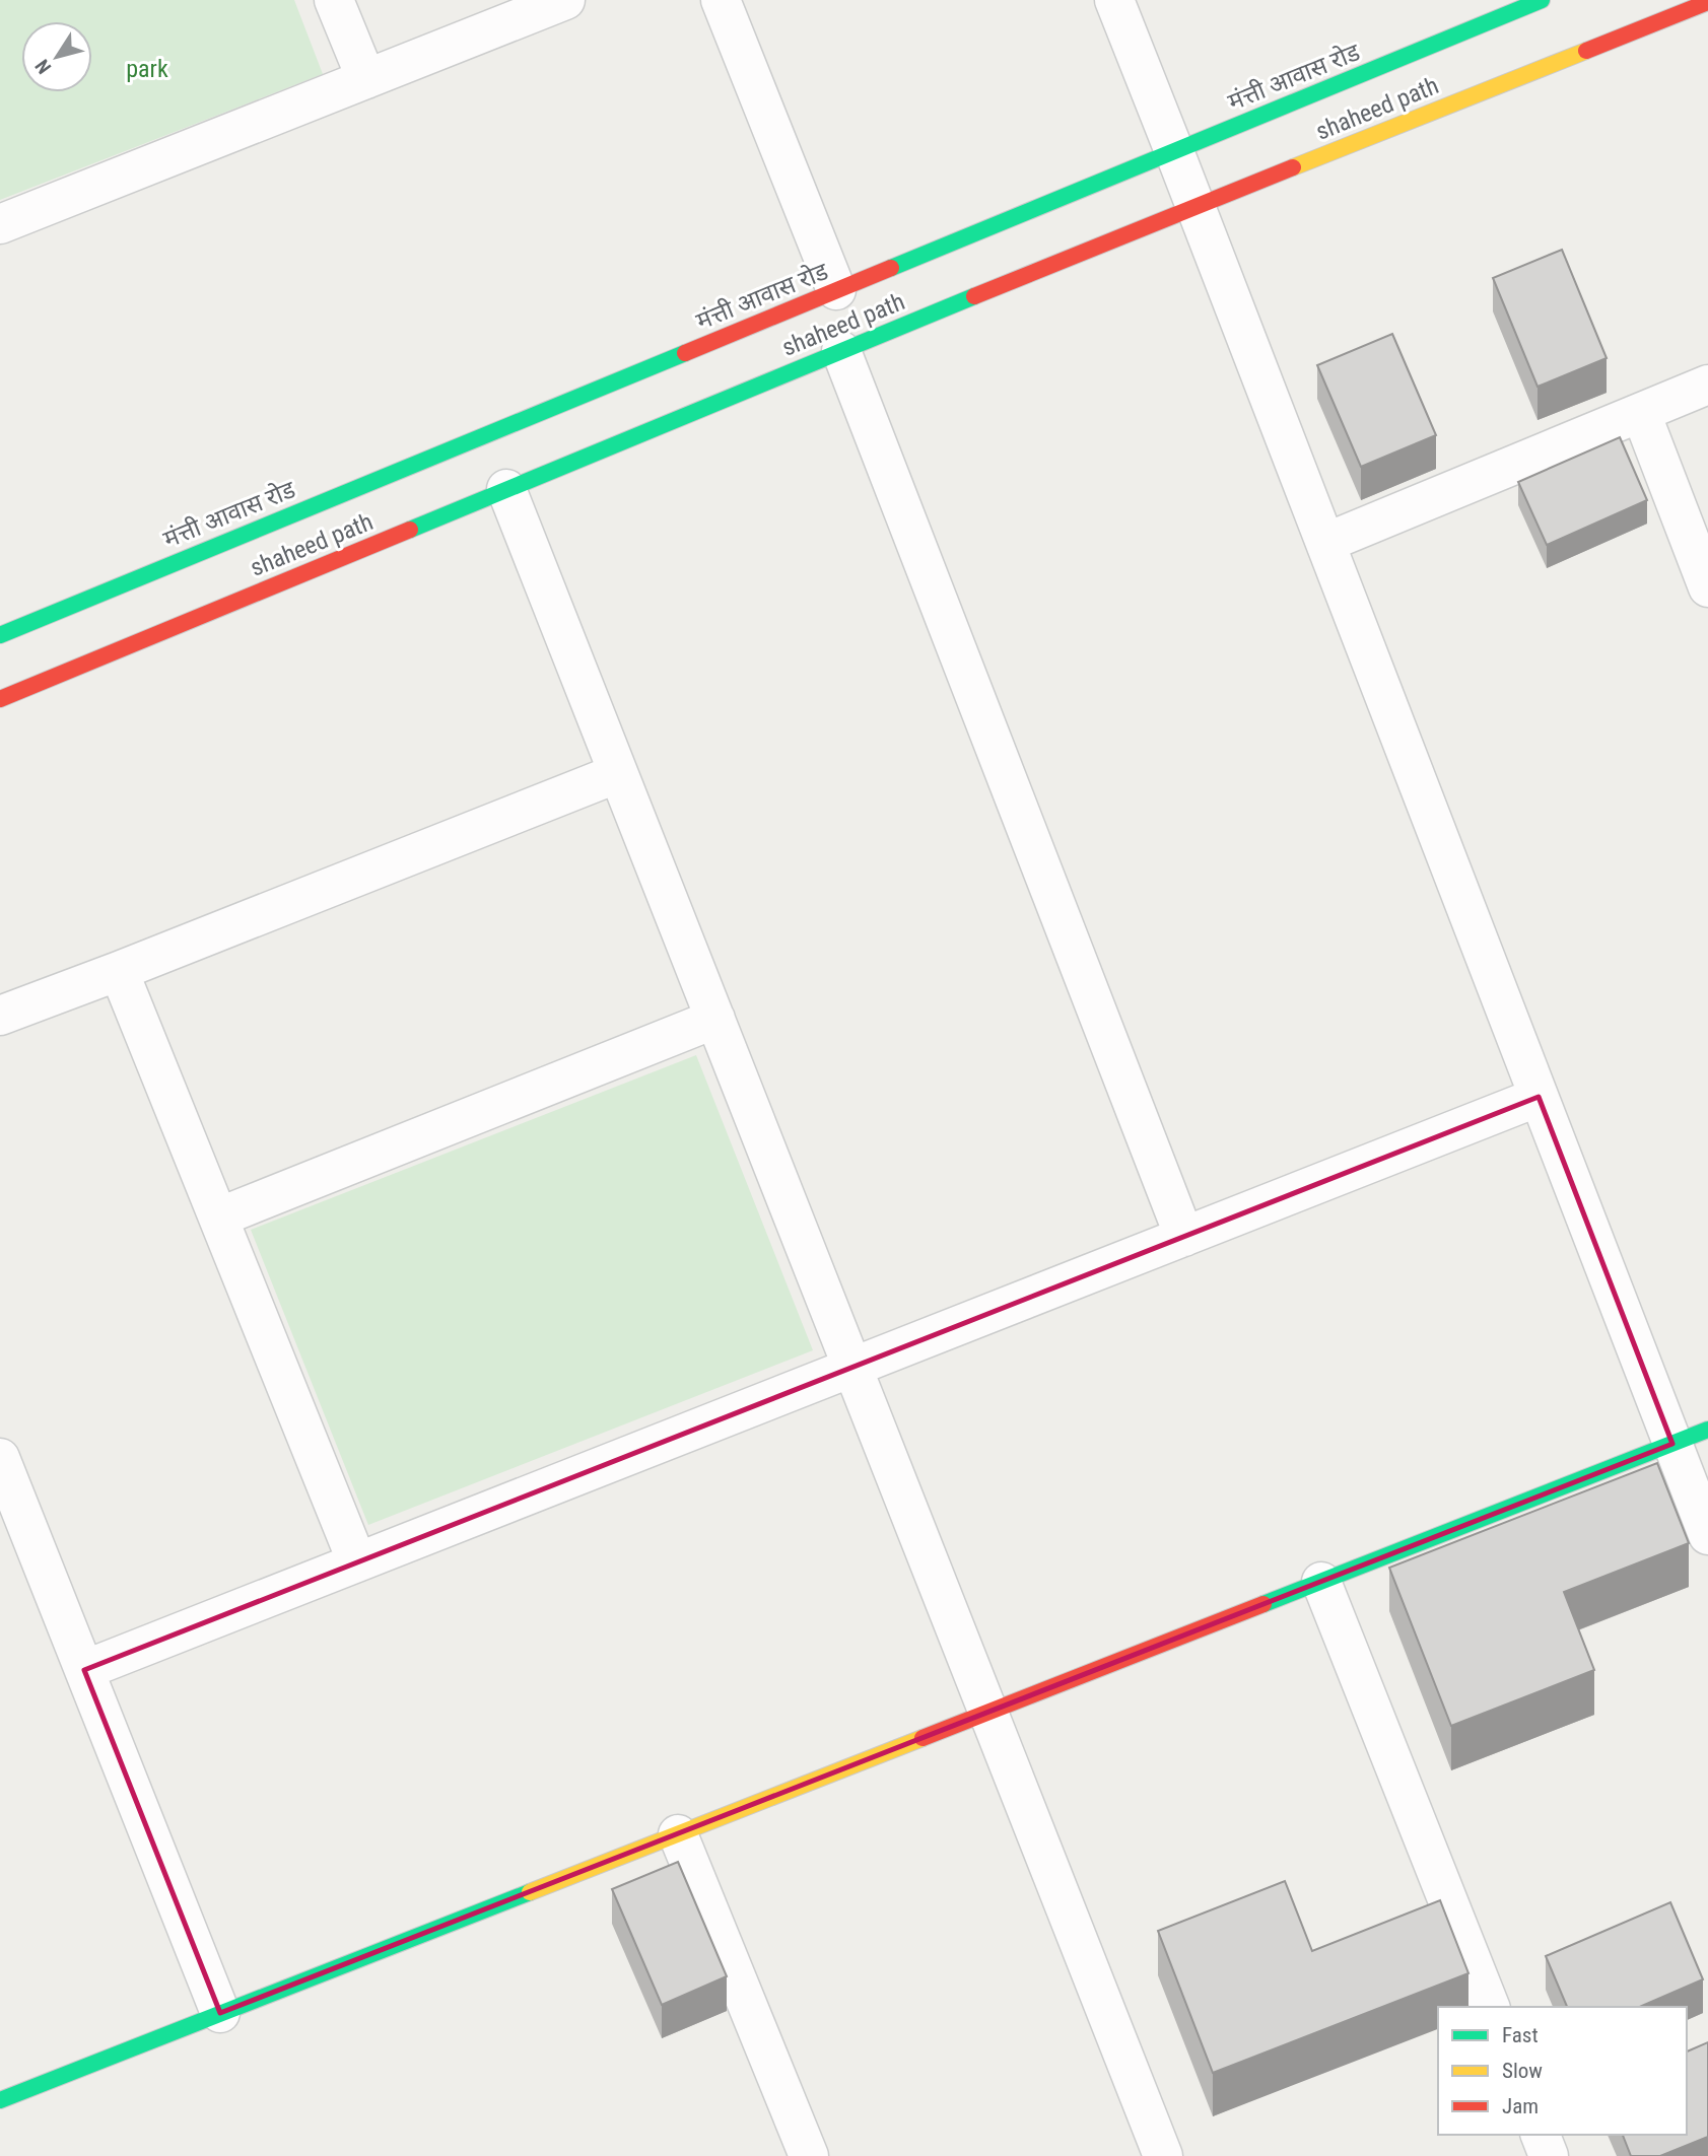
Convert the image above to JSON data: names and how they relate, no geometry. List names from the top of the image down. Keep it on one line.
{"streets":{"street":["मंत्ती आवास रोड","shaheed path"]},"parks":["park"],"legend":["Fast","Slow","Jam"],"north":"bottom left"}
